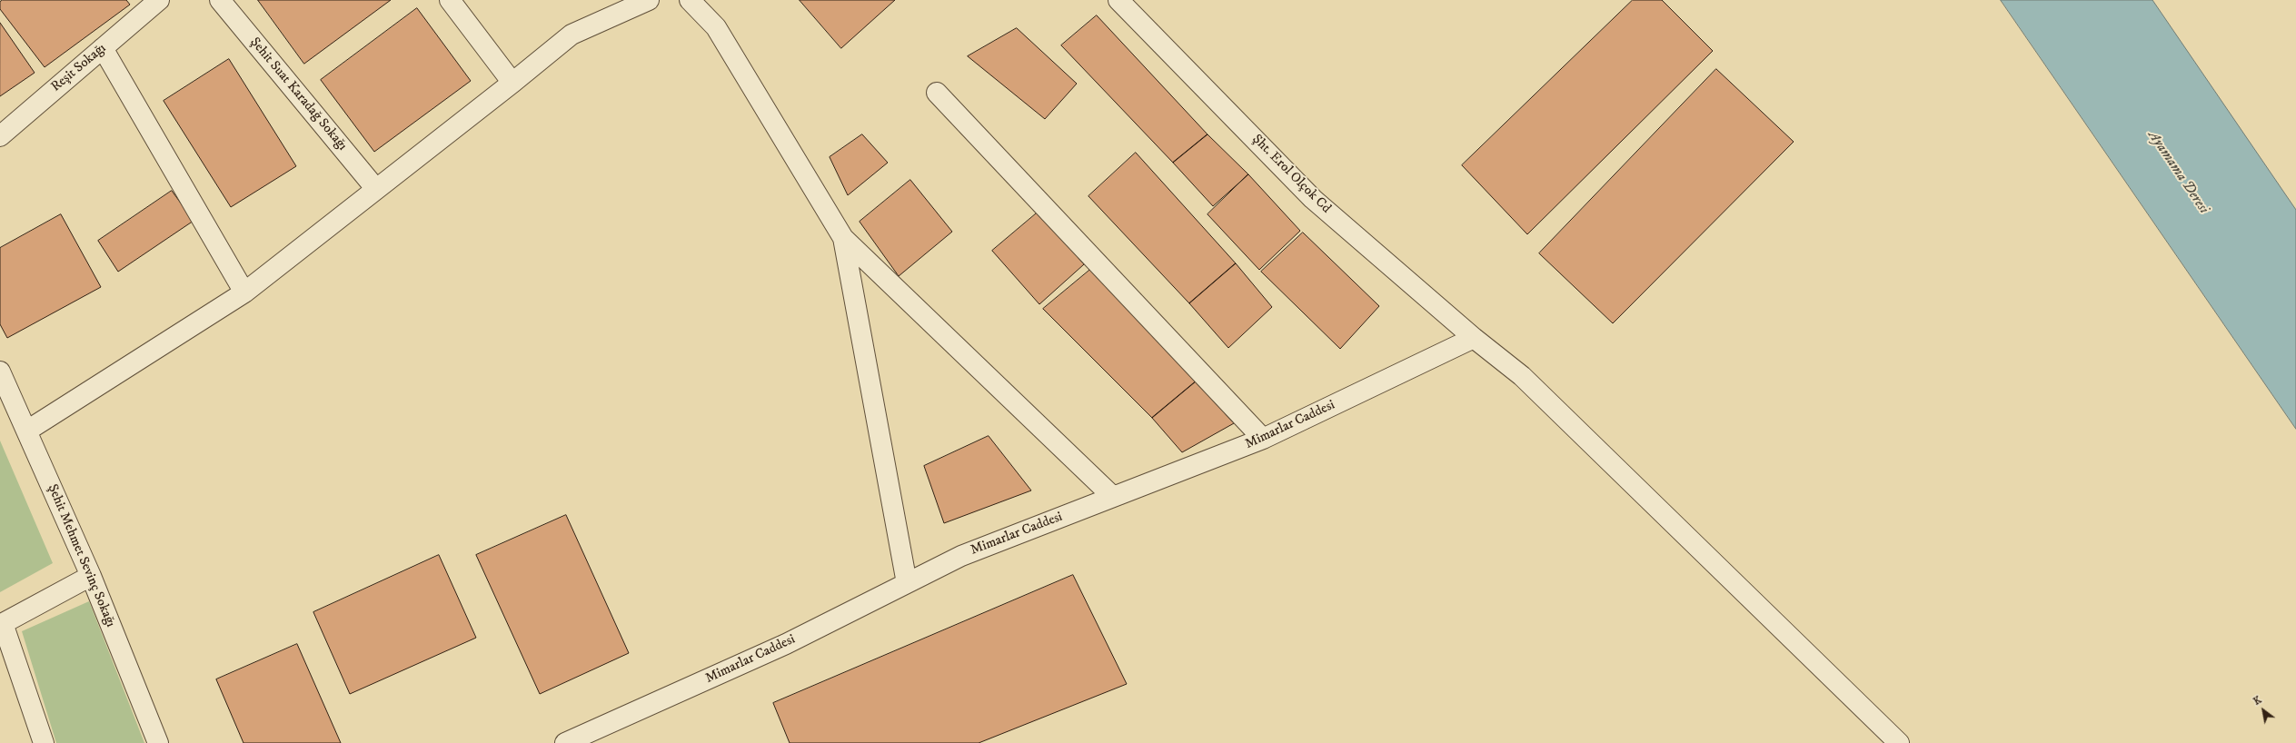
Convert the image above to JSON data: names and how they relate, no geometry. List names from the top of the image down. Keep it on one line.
{"streets":{"street":["Reşit Sokağı","Şehit Suat Karadağ Sokağı","Şht. Erol Olçok Cd","Mimarlar Caddesi","Şehit Mehmet Sevinç Sokağı"]},"crossings":[["Şht. Erol Olçok Cd","Mimarlar Caddesi"]],"water":["Ayamama Deresi"],"north":"top left"}
